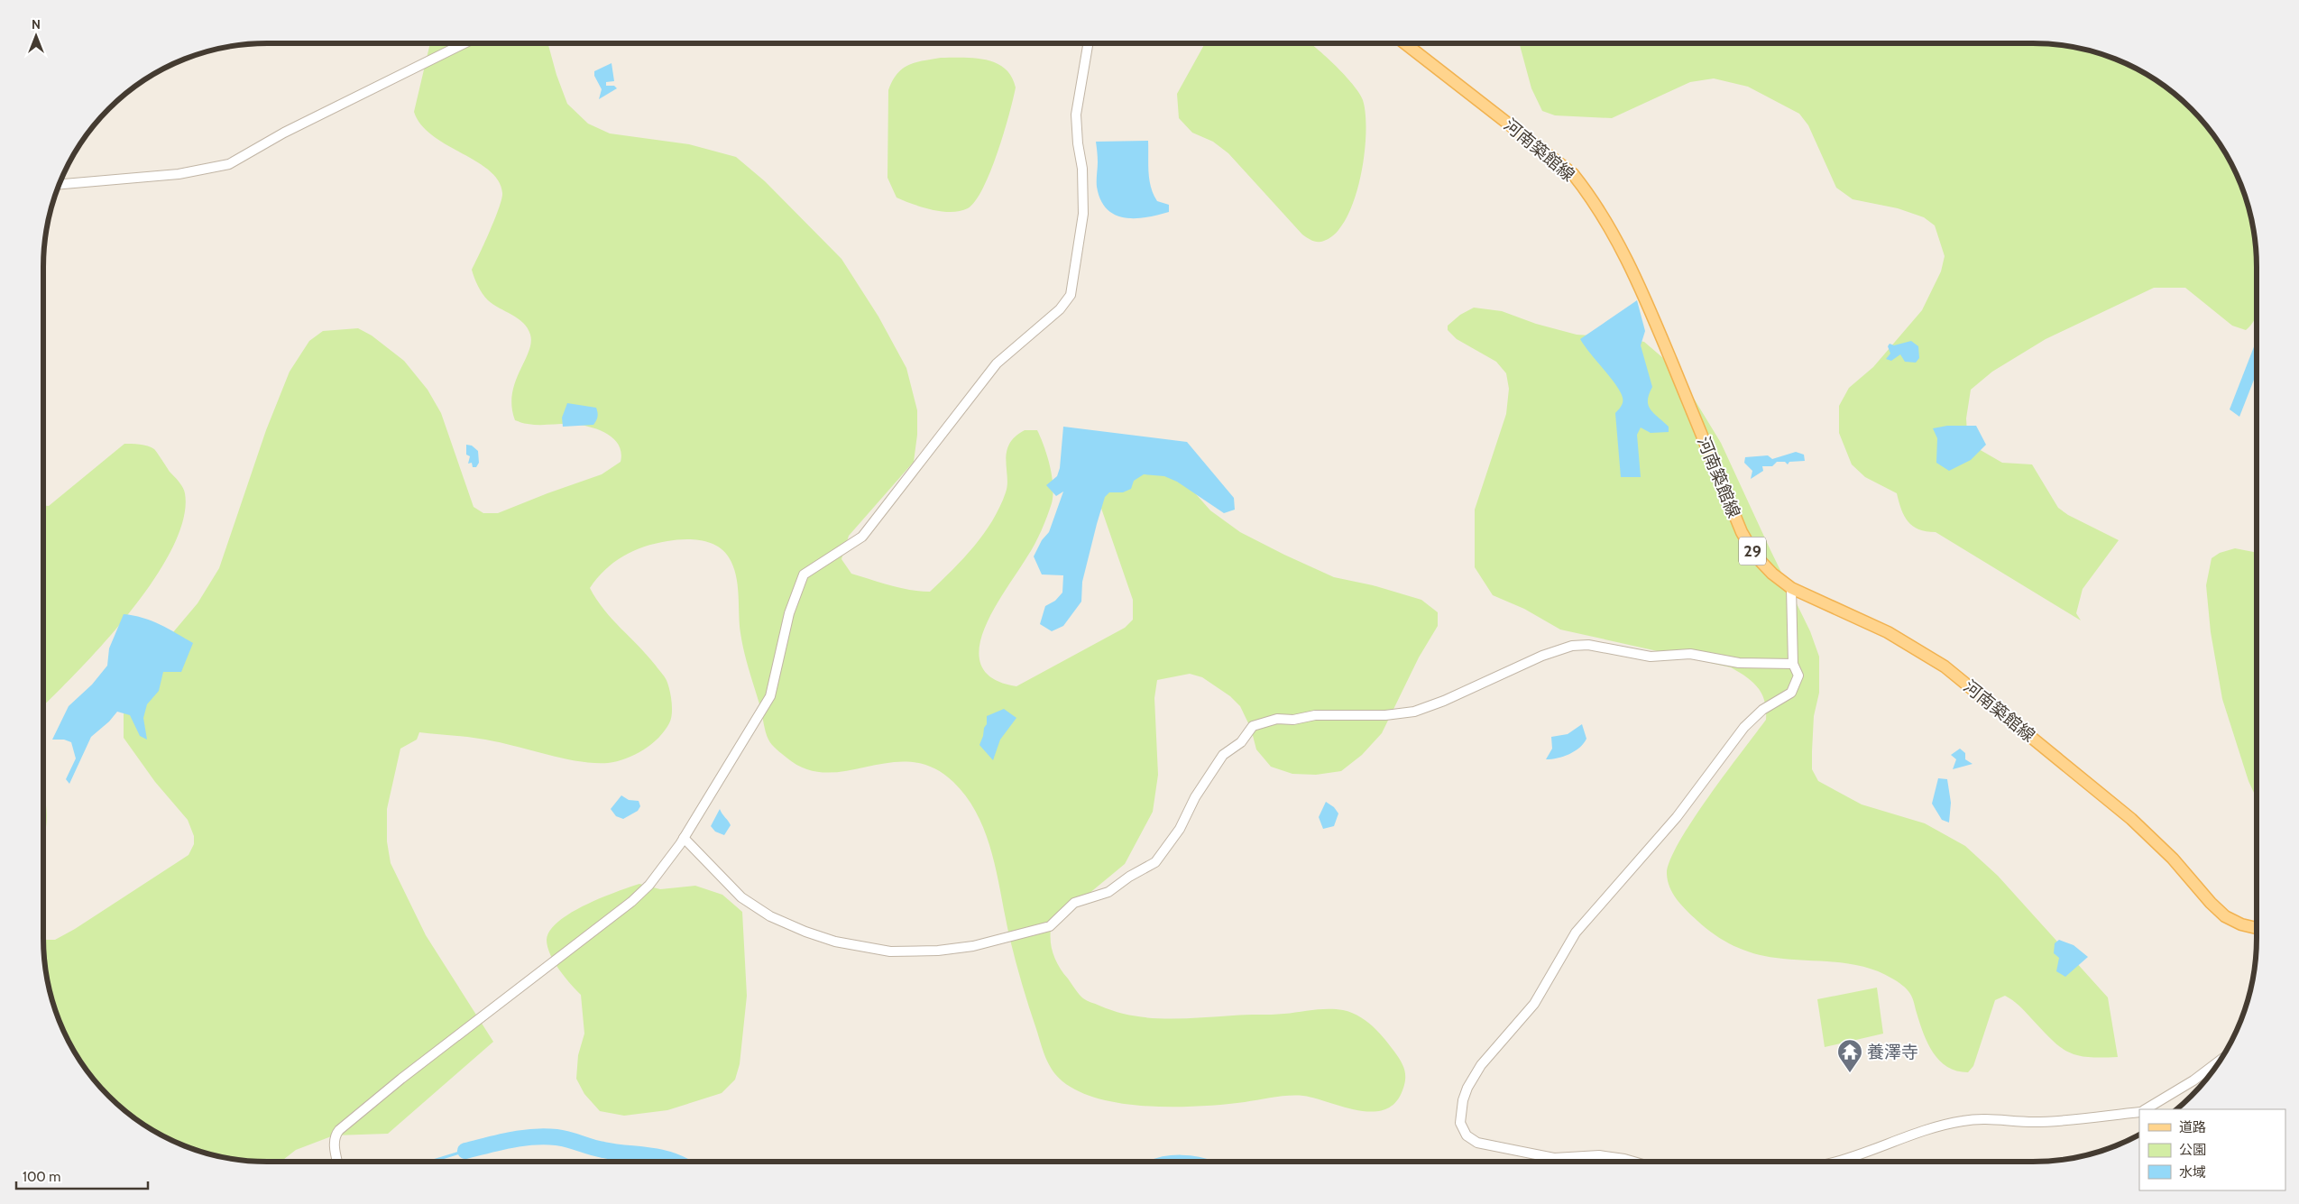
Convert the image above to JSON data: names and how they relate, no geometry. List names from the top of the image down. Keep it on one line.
{"streets":{"main road":["河南築館線","29"]},"places":{"temple":["養澤寺"]},"legend":["道路","公園","水域"],"scale_bar":"100 m","north":"top"}
